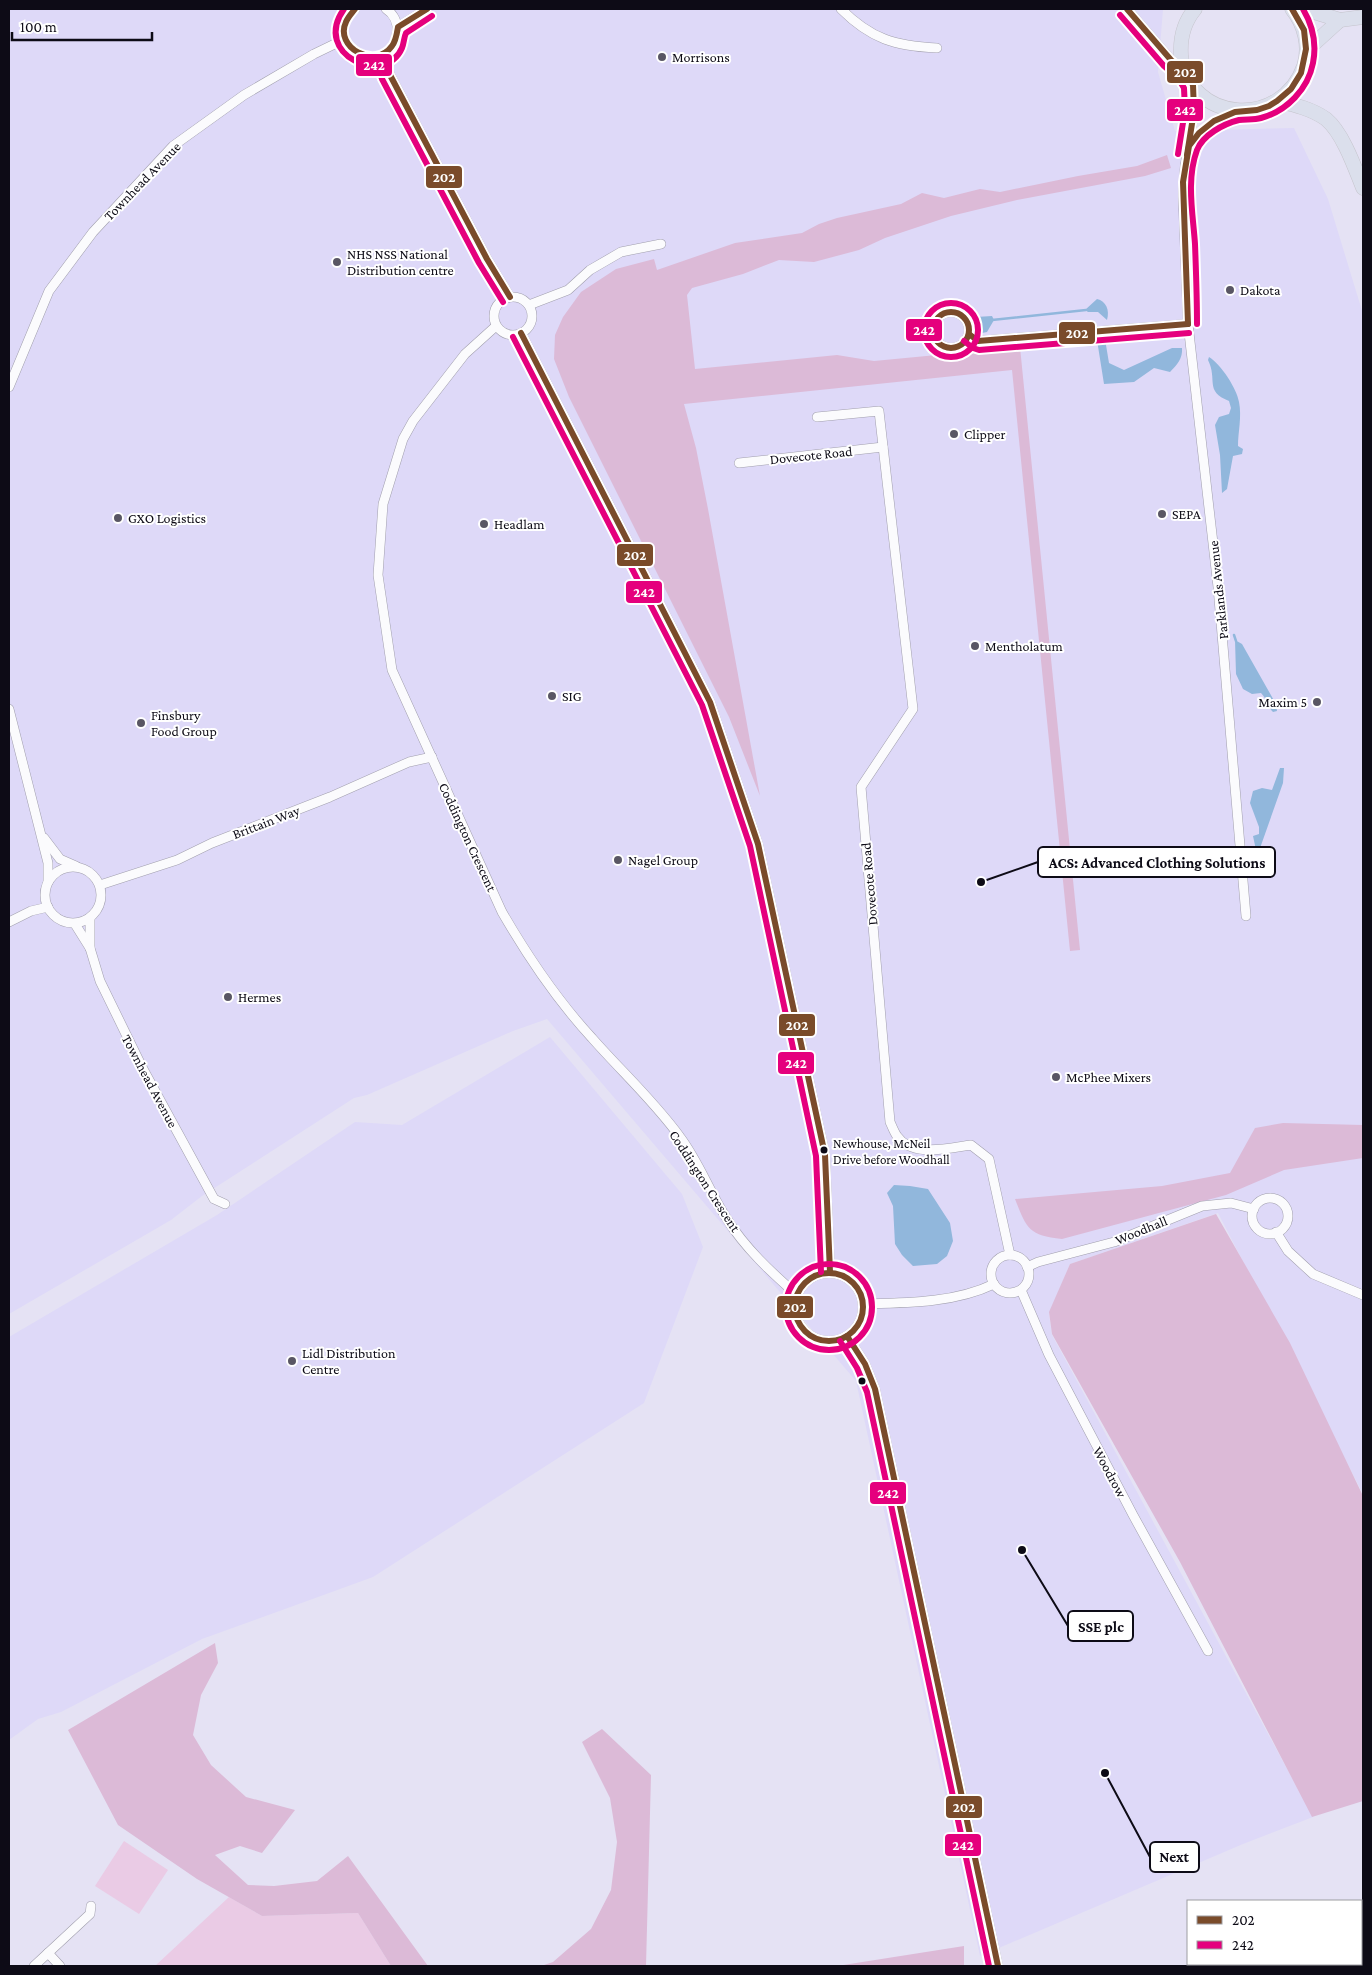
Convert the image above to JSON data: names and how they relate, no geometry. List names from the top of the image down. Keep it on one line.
{"streets":{"street":["Townhead Avenue","Dovecote Road","Parklands Avenue","Brittain Way","Coddington Crescent","Woodhall","Woodrow"]},"crossings":[["Townhead Avenue","Brittain Way"],["Dovecote Road","Woodhall"],["Dovecote Road","Woodrow"],["Brittain Way","Coddington Crescent"],["Woodhall","Woodrow"]],"places":["Morrisons","NHS NSS National Distribution centre","Dakota","Clipper","SEPA","GXO Logistics","Headlam","Mentholatum","SIG","Maxim 5","Finsbury Food Group","Nagel Group","ACS: Advanced Clothing Solutions","Hermes","McPhee Mixers","Newhouse, McNeil Drive before Woodhall","Lidl Distribution Centre","SSE plc","Next"],"lines":["transit line 202","transit line 242"],"legend":["202","242"],"scale_bar":"100 m"}
